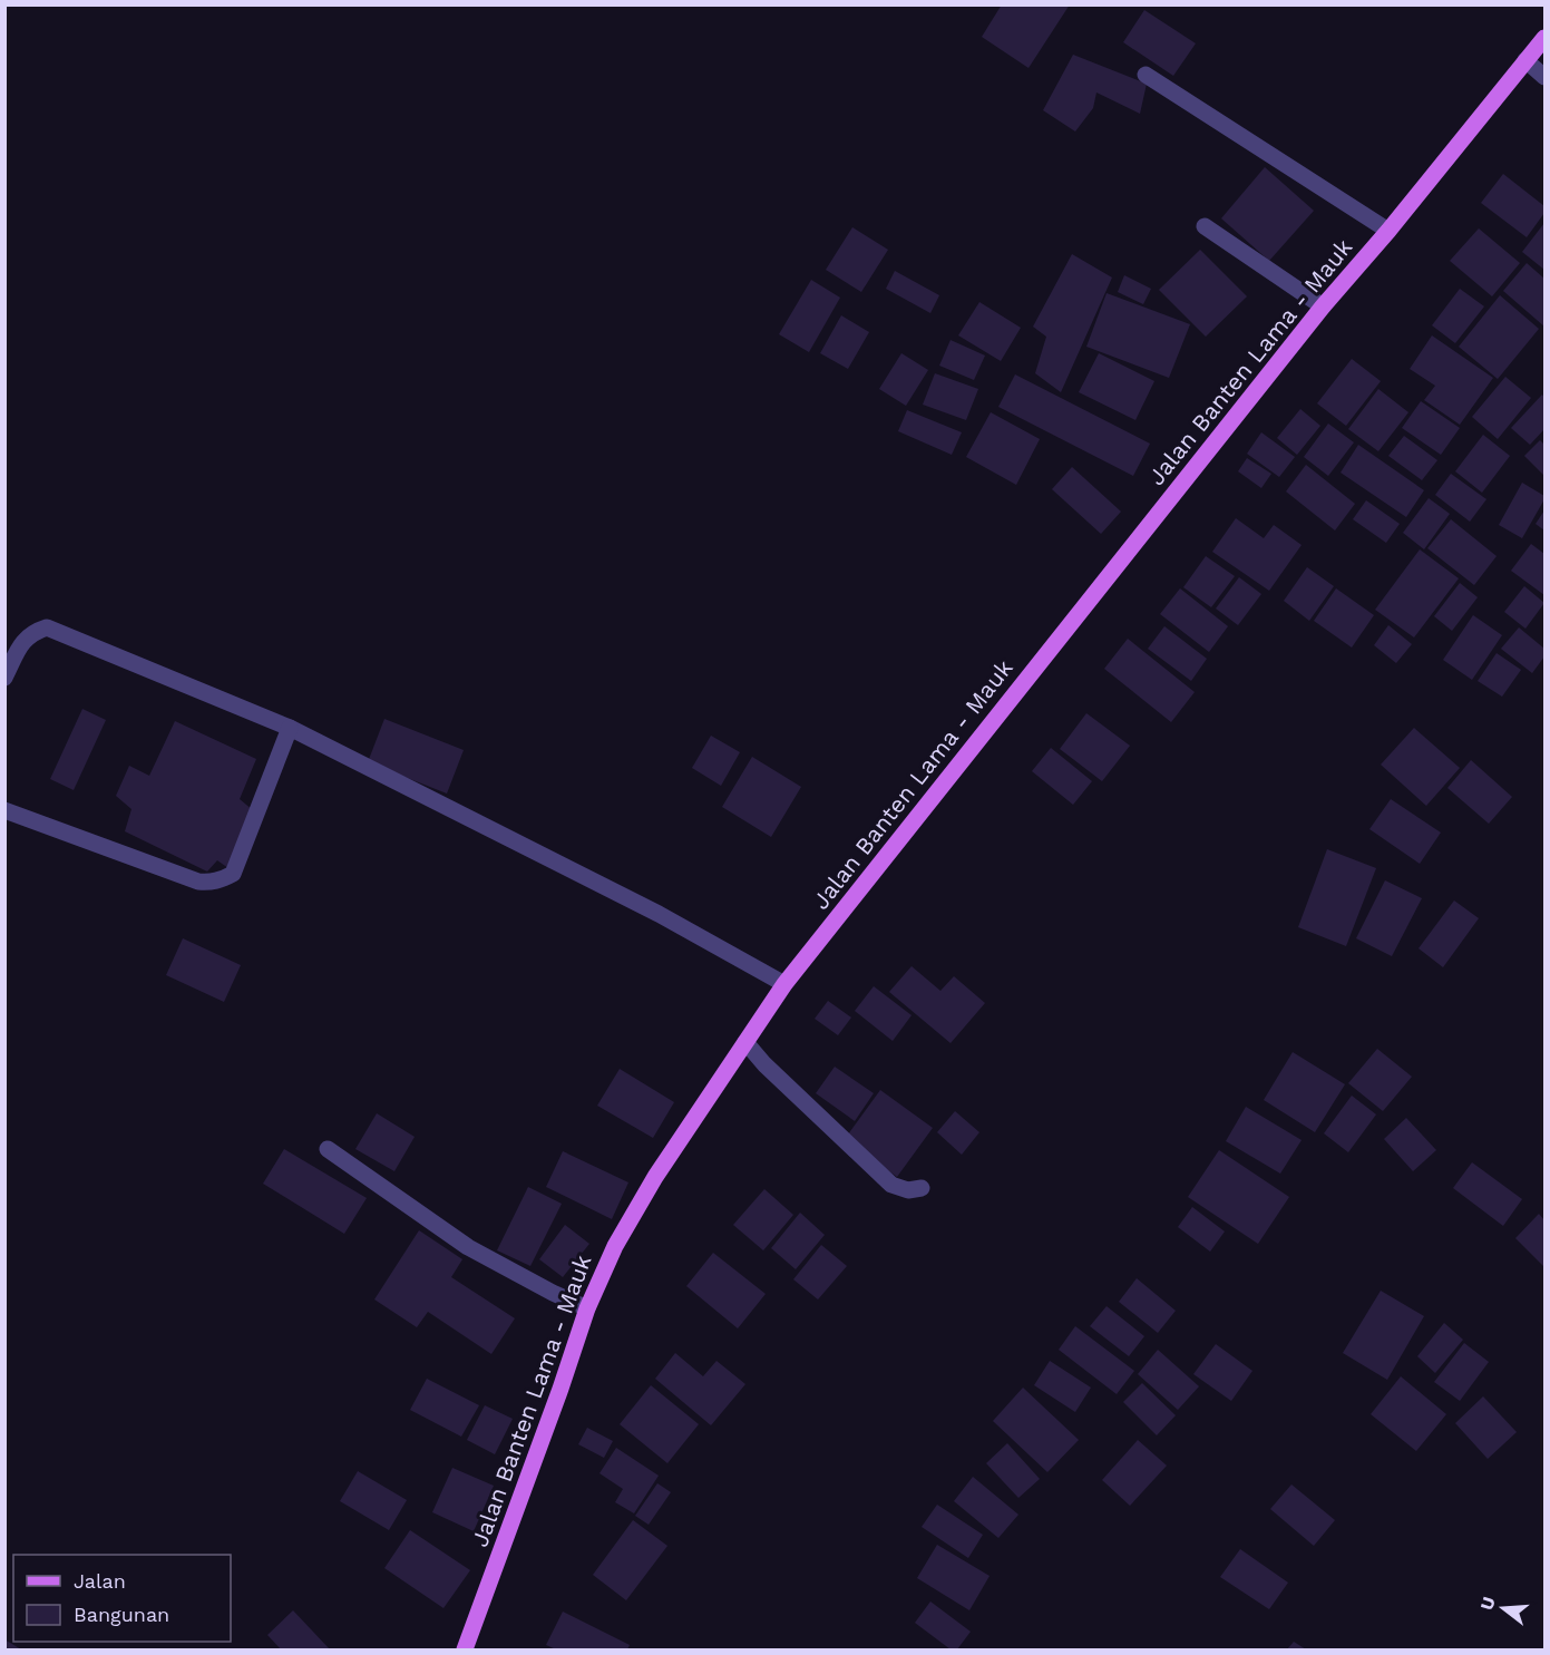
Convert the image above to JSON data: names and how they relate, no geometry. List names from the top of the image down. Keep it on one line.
{"streets":{"main road":["Jalan Banten Lama - Mauk"]},"legend":["Jalan","Bangunan"],"north":"left"}
